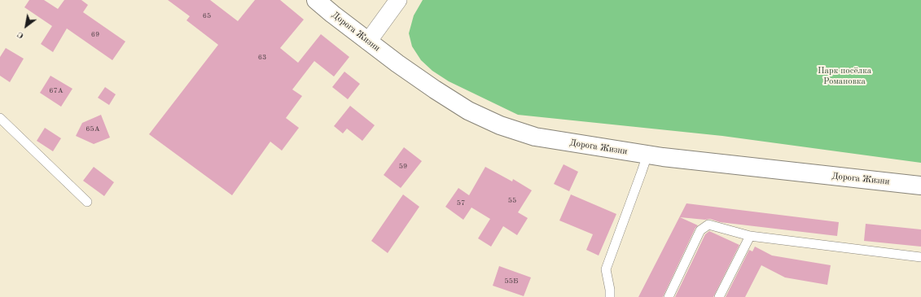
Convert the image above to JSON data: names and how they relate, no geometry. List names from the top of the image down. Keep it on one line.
{"streets":{"main road":["Дорога Жизни"]},"parks":["Парк посёлка Романовка"],"house_numbers":["65","69","63","67А","65А","59","55","57","55Б"],"north":"bottom left"}
